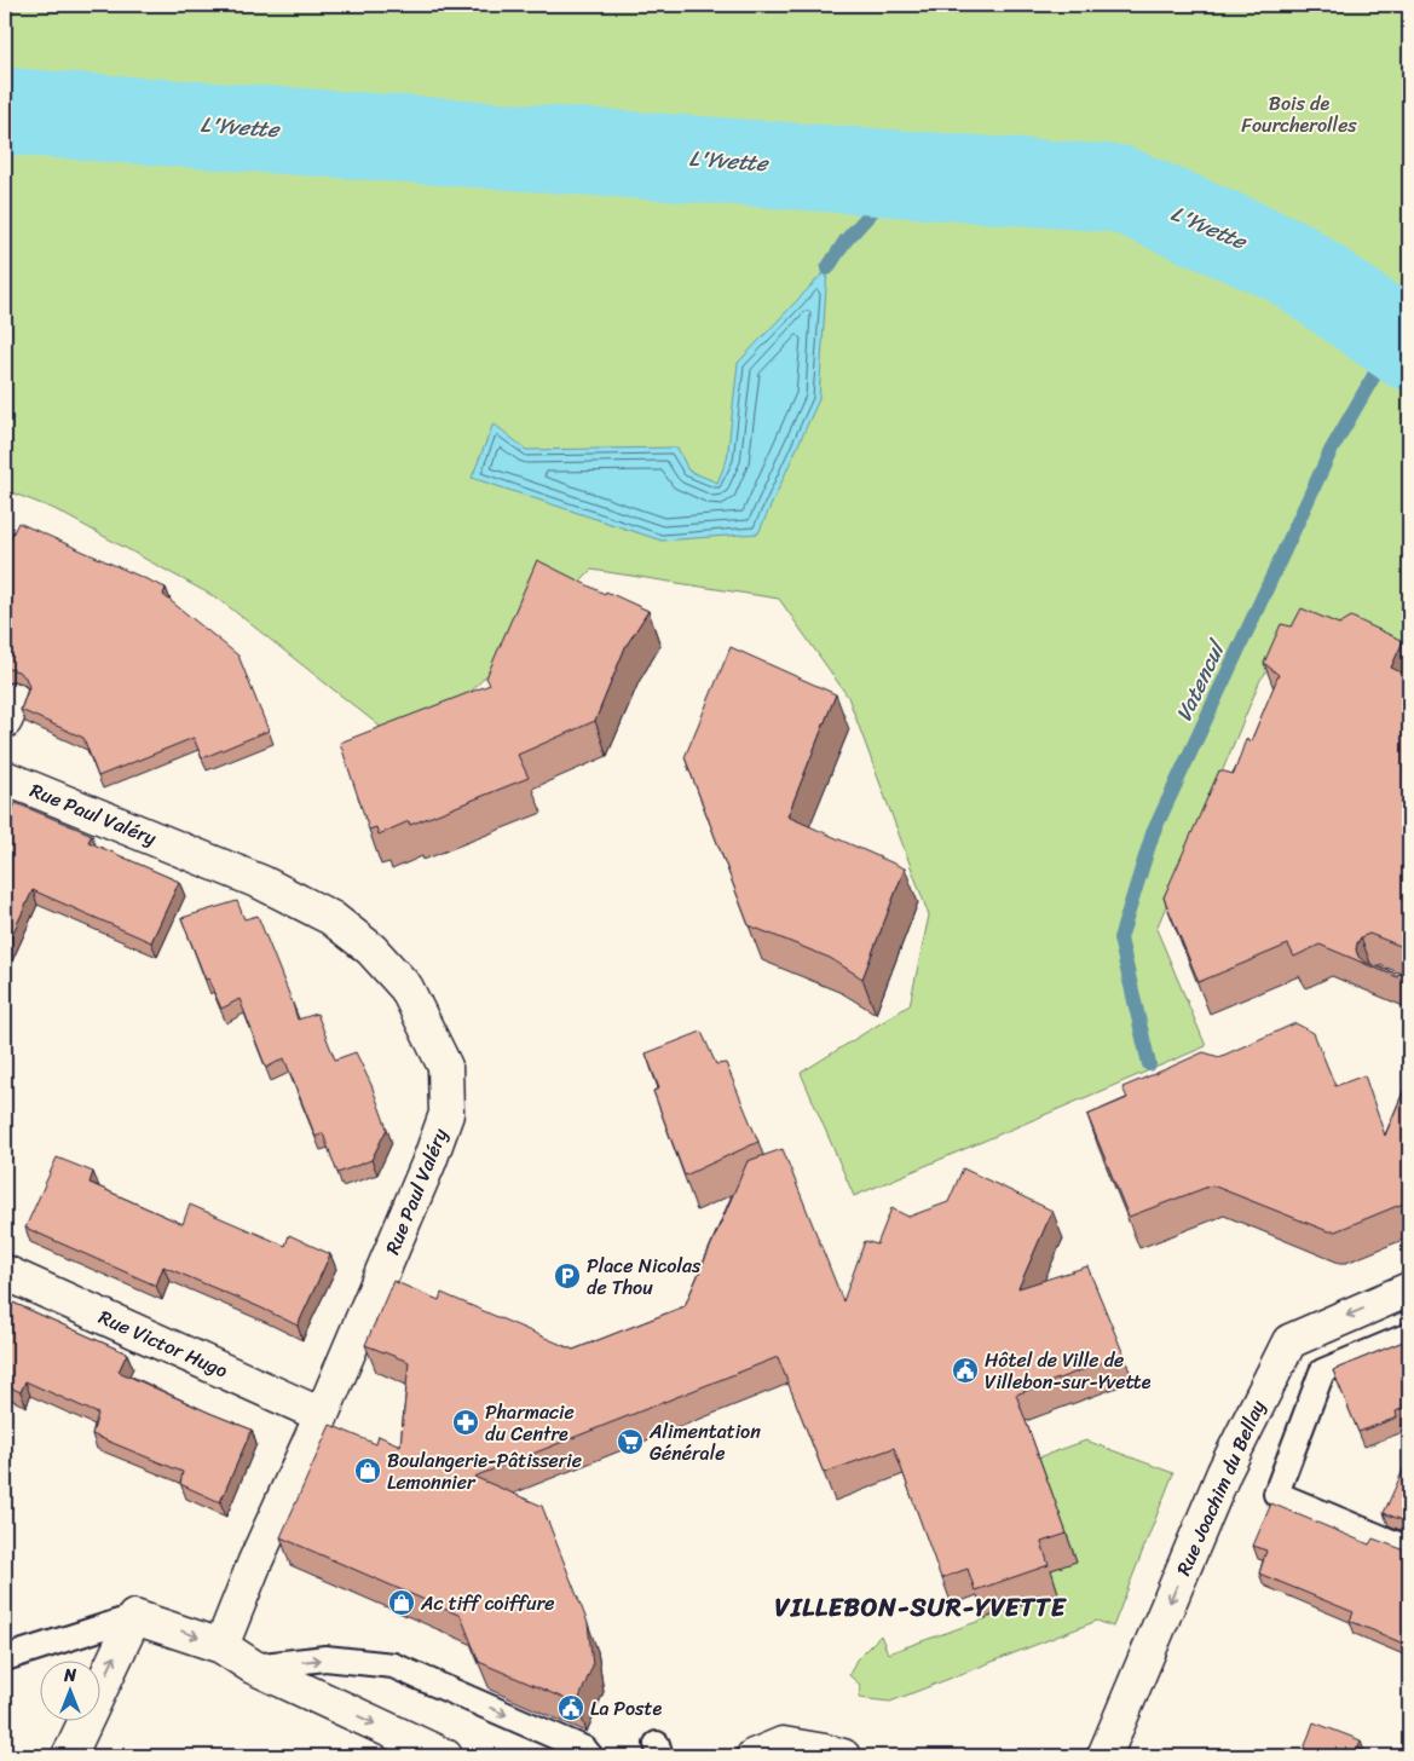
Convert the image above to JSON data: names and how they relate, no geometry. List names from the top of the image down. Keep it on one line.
{"streets":{"street":["Rue Paul Valéry","Rue Victor Hugo","Rue Joachim du Bellay"]},"crossings":[["Rue Paul Valéry","Rue Victor Hugo"]],"one_way":["Rue Joachim du Bellay"],"districts":["VILLEBON-SUR-YVETTE"],"water":["L'Yvette","Vatencul"],"parks":["Bois de Fourcherolles"],"places":{"parking":["Place Nicolas de Thou"],"public building":["Hôtel de Ville de Villebon-sur-Yvette","La Poste"],"pharmacy":["Pharmacie du Centre"],"supermarket":["Alimentation Générale"],"shop":["Boulangerie-Pâtisserie Lemonnier","Ac tiff coiffure"]},"north":"top"}
